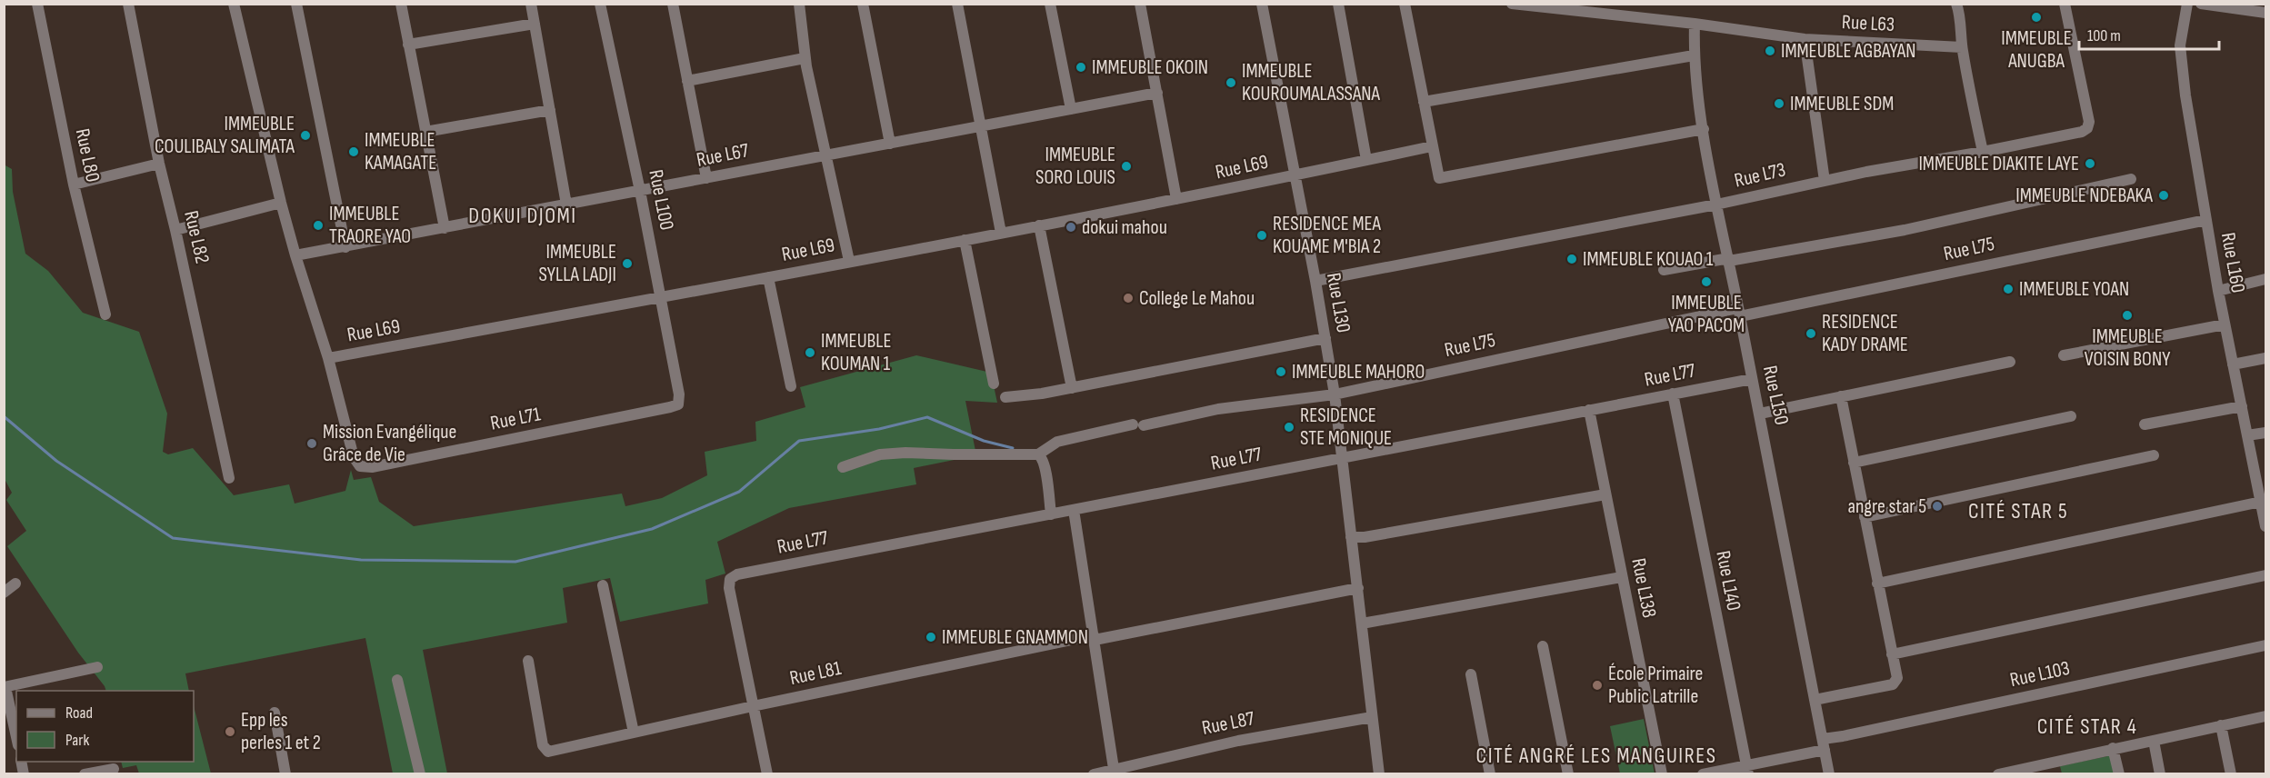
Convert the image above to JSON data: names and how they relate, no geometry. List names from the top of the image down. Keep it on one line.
{"streets":{"street":["Rue L63","Rue L80","Rue L67","Rue L69","Rue L73","Rue L100","Rue L82","Rue L75","Rue L160","Rue L130","Rue L77","Rue L150","Rue L71","Rue L140","Rue L138","Rue L81","Rue L103","Rue L87"]},"crossings":[["Rue L63","Rue L150"],["Rue L67","Rue L100"],["Rue L69","Rue L100"],["Rue L69","Rue L130"],["Rue L69","Rue L71"],["Rue L73","Rue L130"],["Rue L73","Rue L150"],["Rue L100","Rue L71"],["Rue L75","Rue L160"],["Rue L75","Rue L130"],["Rue L75","Rue L150"],["Rue L130","Rue L77"],["Rue L130","Rue L81"],["Rue L130","Rue L87"],["Rue L77","Rue L150"],["Rue L77","Rue L140"],["Rue L77","Rue L138"],["Rue L77","Rue L81"],["Rue L150","Rue L103"],["Rue L140","Rue L103"]],"districts":["DOKUI DJOMI","CITÉ STAR 5","CITÉ STAR 4","CITÉ ANGRÉ LES MANGUIRES"],"places":["IMMEUBLE ANUGBA","IMMEUBLE AGBAYAN","IMMEUBLE OKOIN","IMMEUBLE KOUROUMALASSANA","IMMEUBLE SDM","IMMEUBLE COULIBALY SALIMATA","IMMEUBLE KAMAGATE","IMMEUBLE DIAKITE LAYE","IMMEUBLE SORO LOUIS","IMMEUBLE NDEBAKA","IMMEUBLE TRAORE YAO","dokui mahou","RESIDENCE MEA KOUAME M'BIA 2","IMMEUBLE KOUAO 1","IMMEUBLE SYLLA LADJI","IMMEUBLE YAO PACOM","IMMEUBLE YOAN","College Le Mahou","IMMEUBLE VOISIN BONY","RESIDENCE KADY DRAME","IMMEUBLE KOUMAN 1","IMMEUBLE MAHORO","RESIDENCE STE MONIQUE","Mission Evangélique Grâce de Vie","angre star 5","IMMEUBLE GNAMMON","École Primaire Public Latrille","Epp les perles 1 et 2"],"legend":["Road","Park"],"scale_bar":"100 m"}
